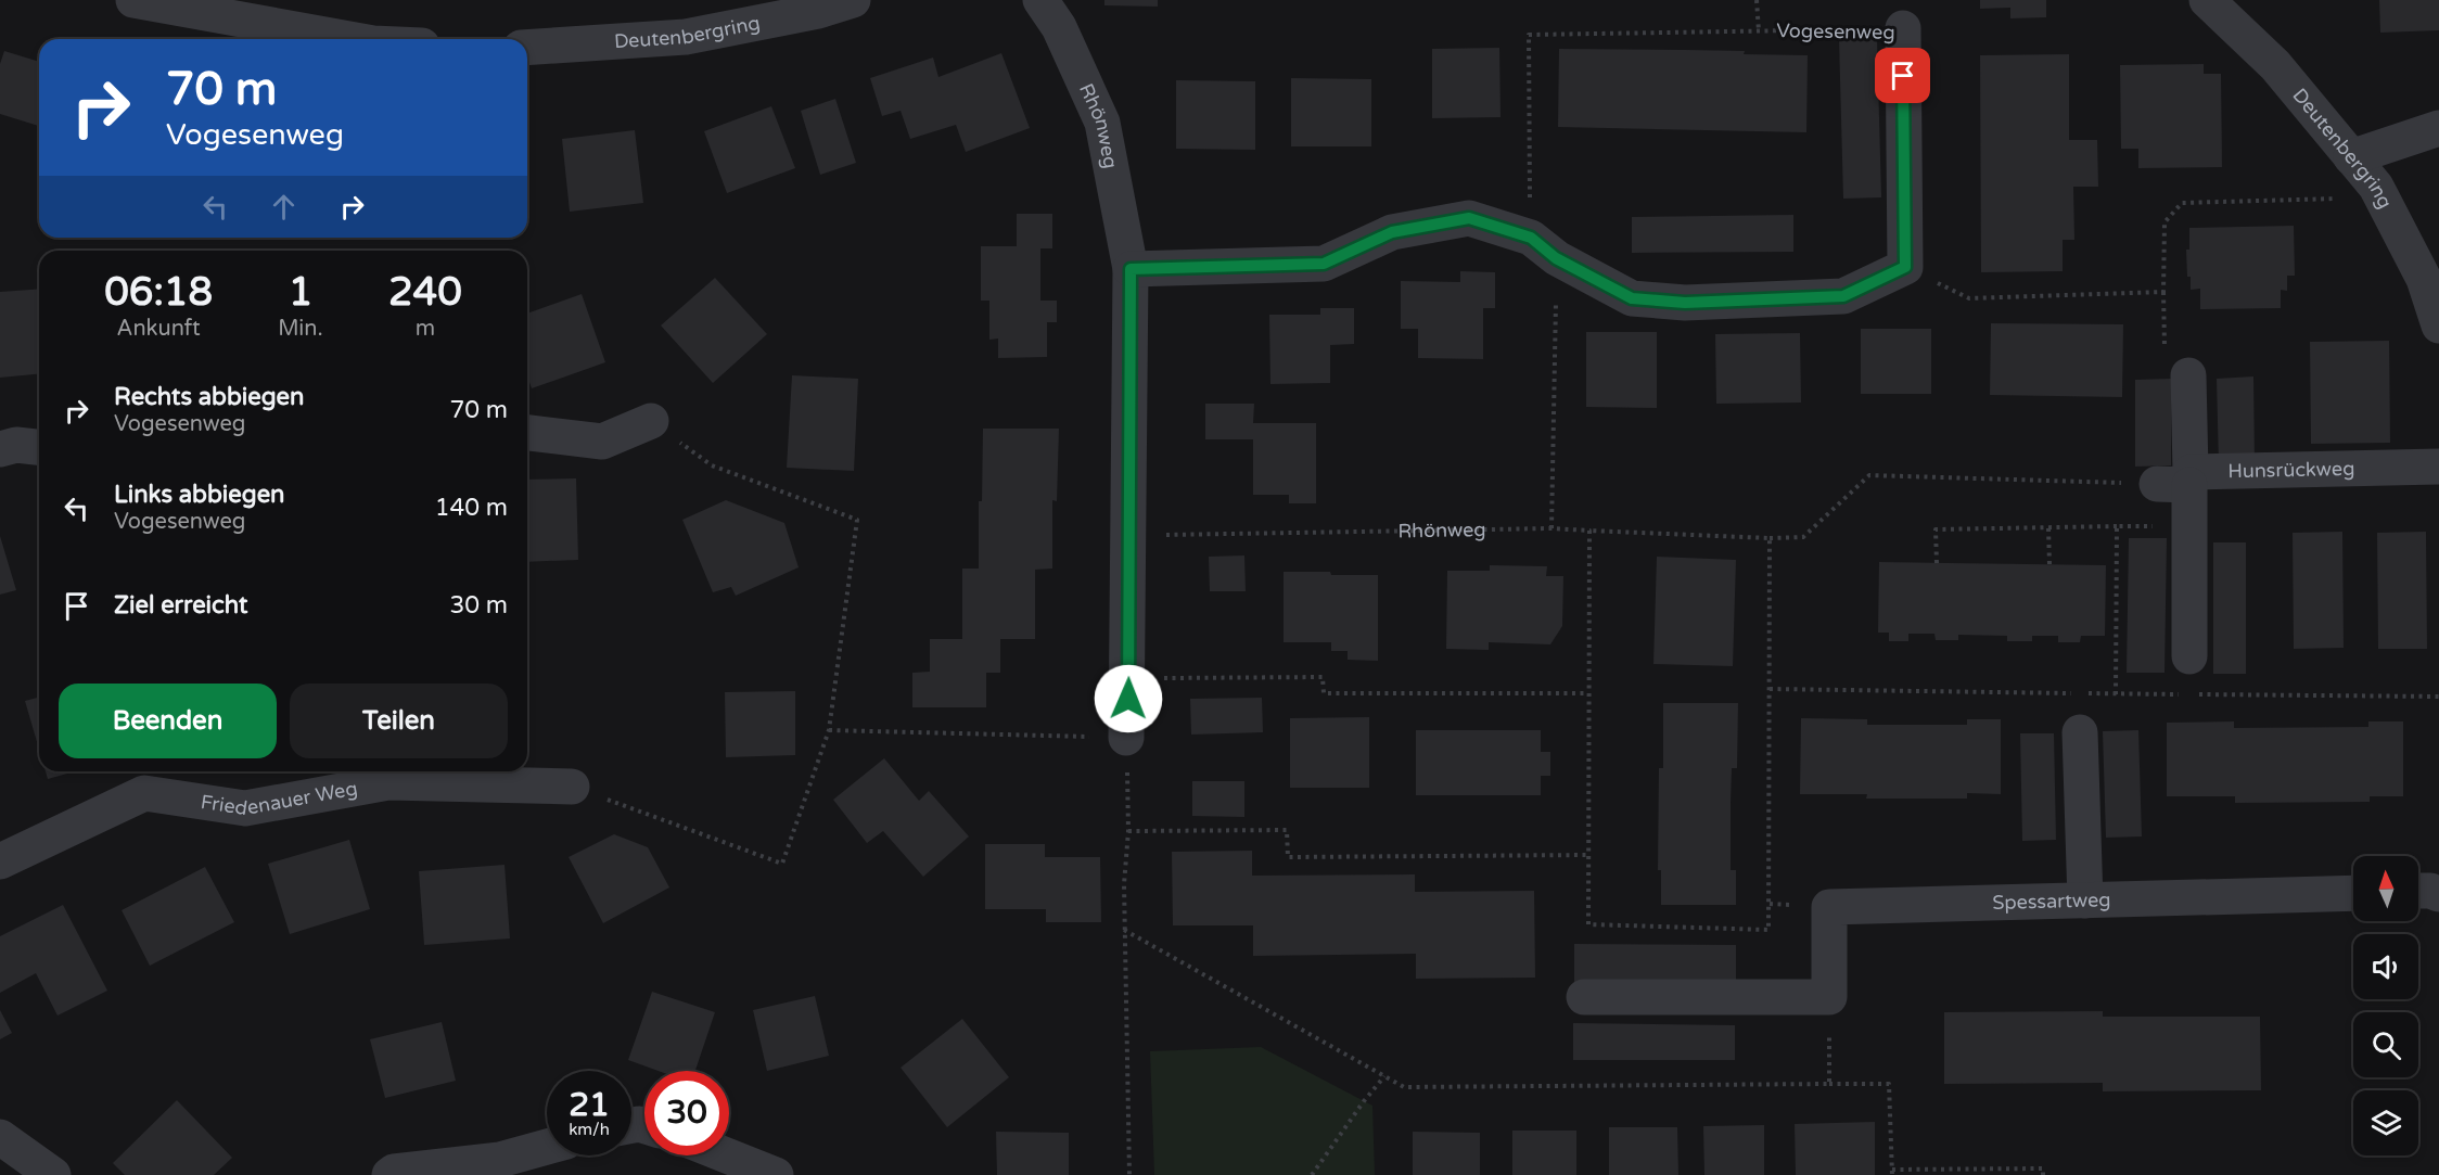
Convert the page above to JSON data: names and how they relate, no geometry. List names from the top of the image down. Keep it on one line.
{"streets":{"street":["Deutenbergring","Vogesenweg","Rhönweg","Hunsrückweg","Friedenauer Weg","Spessartweg"]},"crossings":[["Vogesenweg","Rhönweg"],["Rhönweg","Hunsrückweg"]],"north":"top","page":{"turn":["70 m","Vogesenweg"],"eta":["06:18","Ankunft","1","Min.","240","m"],"list":[{"name":"Rechts abbiegen","note":"Vogesenweg","value":"70 m"},{"name":"Links abbiegen","note":"Vogesenweg","value":"140 m"},{"name":"Ziel erreicht","value":"30 m"}],"buttons":["Beenden","Teilen"],"speed":"21 km/h","limit":"30"}}
